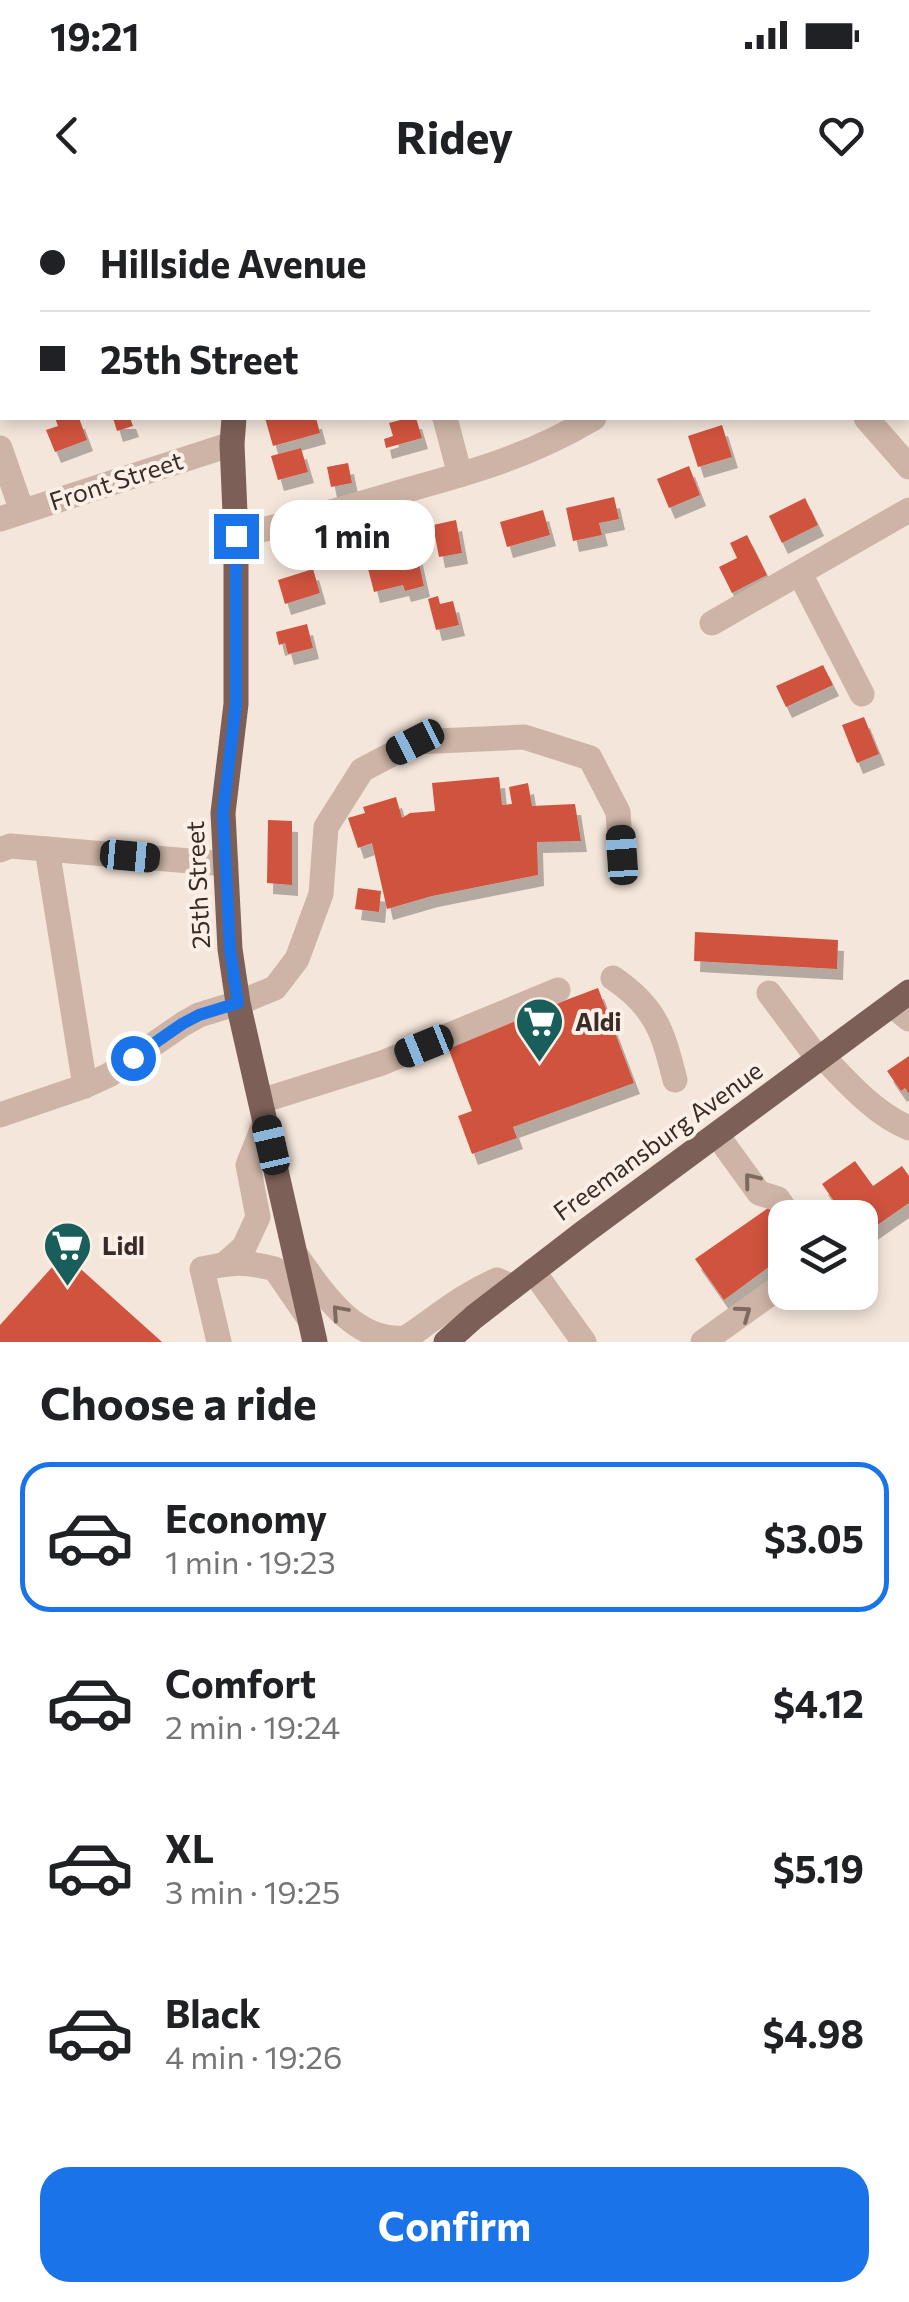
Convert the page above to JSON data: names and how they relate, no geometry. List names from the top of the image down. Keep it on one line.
{"streets":{"main road":["25th Street","Freemansburg Avenue"],"street":["Front Street"]},"crossings":[["Front Street","25th Street"]],"places":{"supermarket":["Aldi","Lidl"]},"page":{"status":"19:21","header":"Ridey","banner":["Hillside Avenue","25th Street"],"bubble":"1 min","heading":"Choose a ride","list":[{"name":"Economy","note":"1 min · 19:23","value":"$3.05"},{"name":"Comfort","note":"2 min · 19:24","value":"$4.12"},{"name":"XL","note":"3 min · 19:25","value":"$5.19"},{"name":"Black","note":"4 min · 19:26","value":"$4.98"}],"buttons":"Confirm"}}
